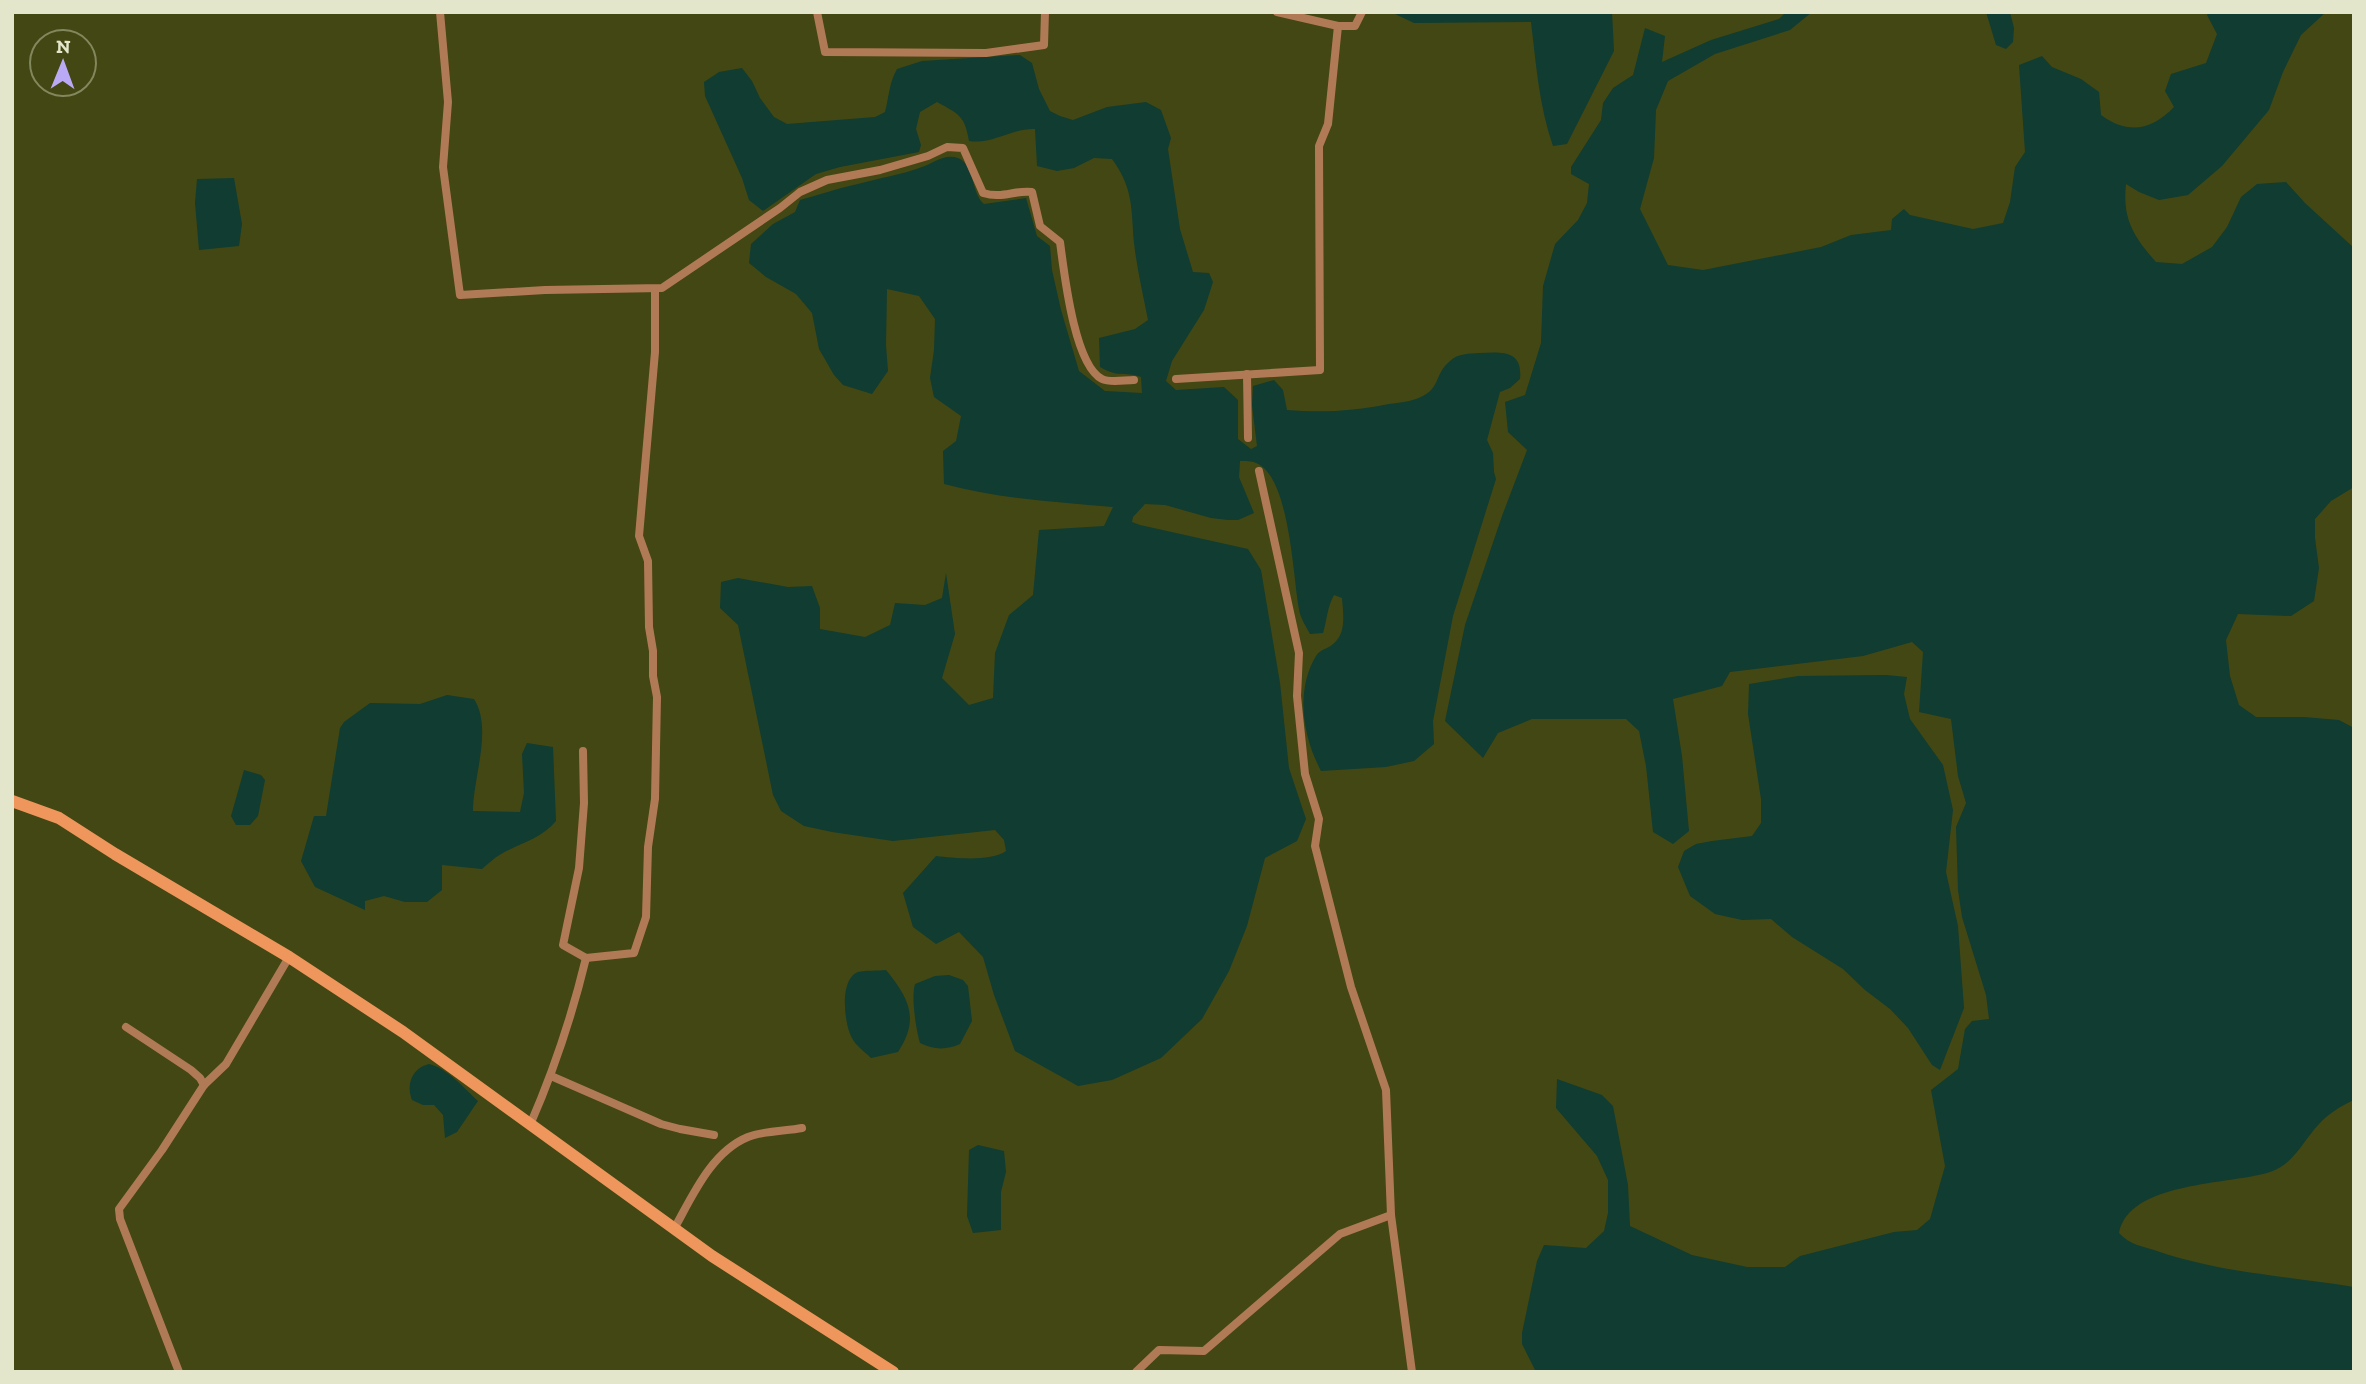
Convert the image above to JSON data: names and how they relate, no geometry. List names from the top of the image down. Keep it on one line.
{"north":"top"}
